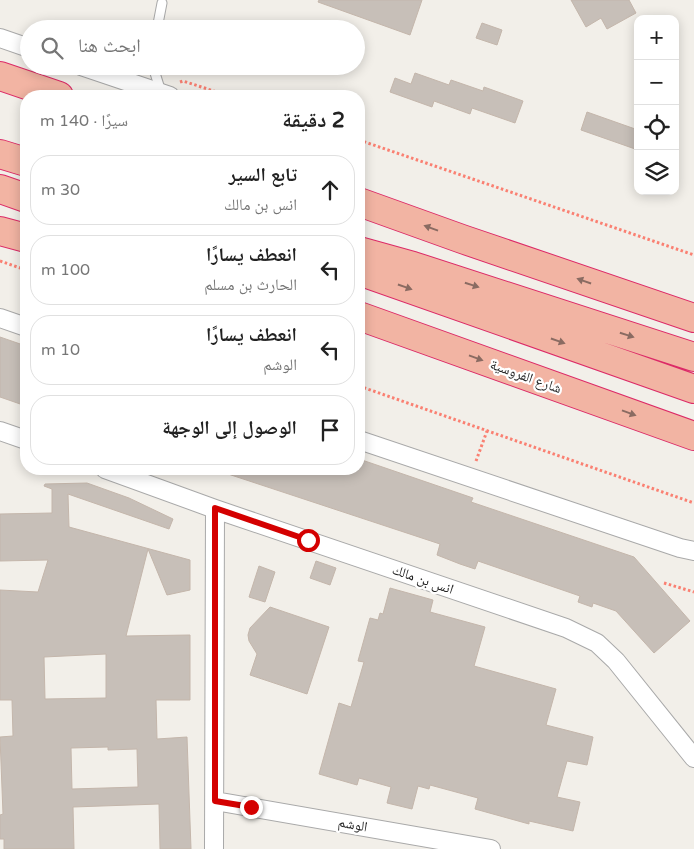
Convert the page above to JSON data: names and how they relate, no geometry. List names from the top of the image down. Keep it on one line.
{"streets":{"highway":["شارع الفروسية"],"street":["انس بن مالك","الوشم"]},"page":{"map_buttons":["+","−"],"search":"ابحث هنا","heading":["2 دقيقة","سيرًا · 140 m"],"list":[["تابع السير","انس بن مالك","30 m"],["انعطف يسارًا","الحارث بن مسلم","100 m"],["انعطف يسارًا","الوشم","10 m"],"الوصول إلى الوجهة"]}}
